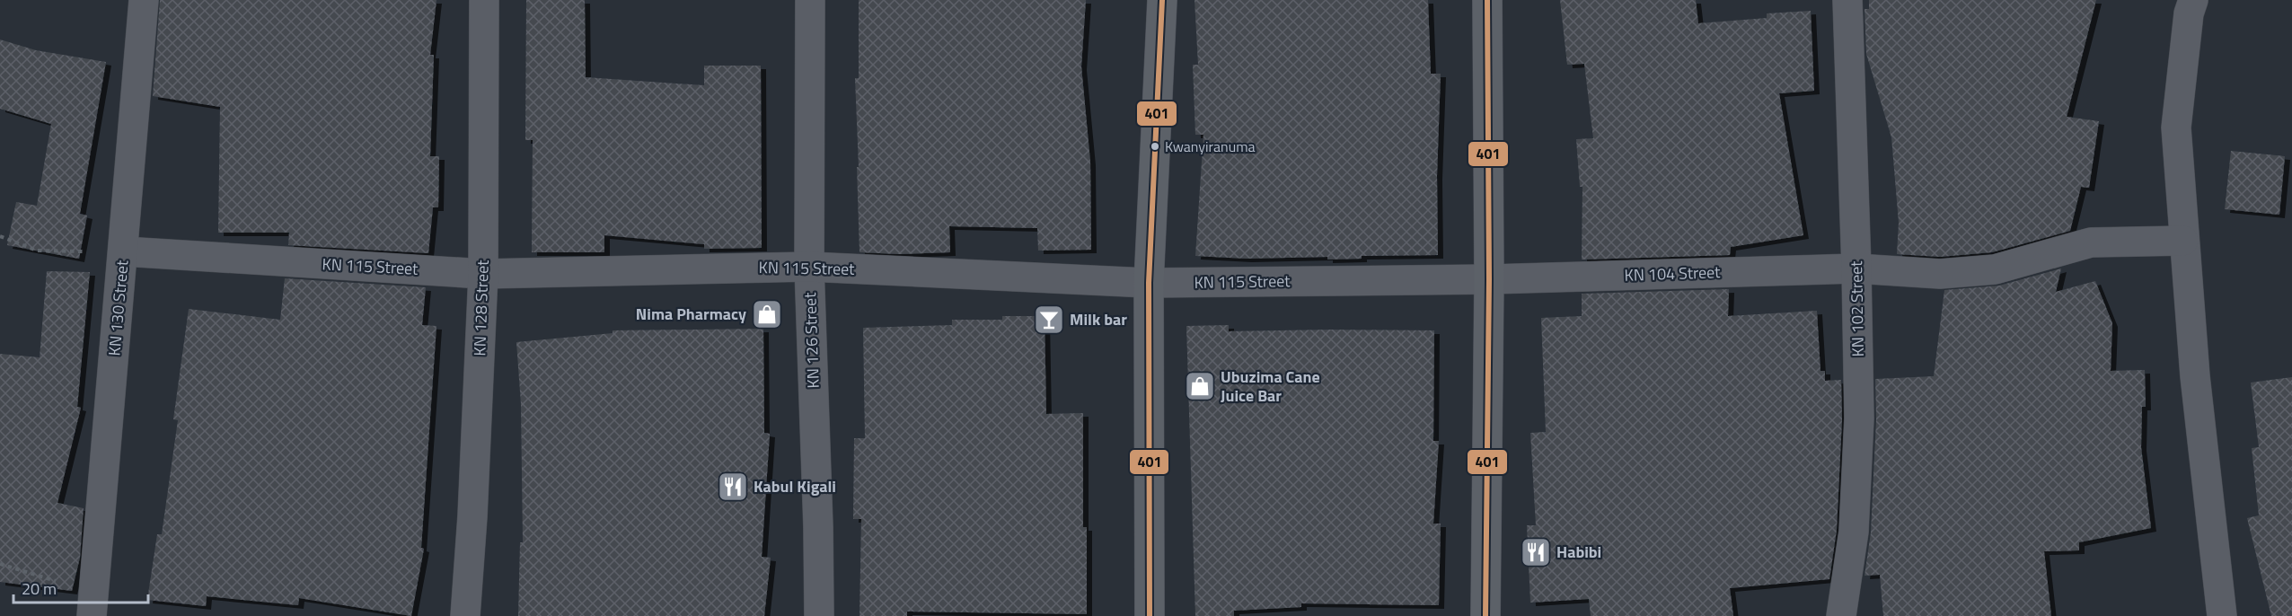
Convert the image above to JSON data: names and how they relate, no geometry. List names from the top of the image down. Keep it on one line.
{"streets":{"street":["KN 115 Street","KN 104 Street","KN 130 Street","KN 128 Street","KN 102 Street","KN 126 Street"]},"crossings":[["KN 115 Street","KN 104 Street"],["KN 115 Street","KN 130 Street"],["KN 115 Street","KN 128 Street"],["KN 115 Street","KN 126 Street"],["KN 104 Street","KN 102 Street"]],"places":{"other":["Kwanyiranuma"],"shop":["Nima Pharmacy","Ubuzima Cane Juice Bar"],"bar":["Milk bar"],"restaurant":["Kabul Kigali","Habibi"]},"lines":["transit line 401"],"scale_bar":"20 m"}
